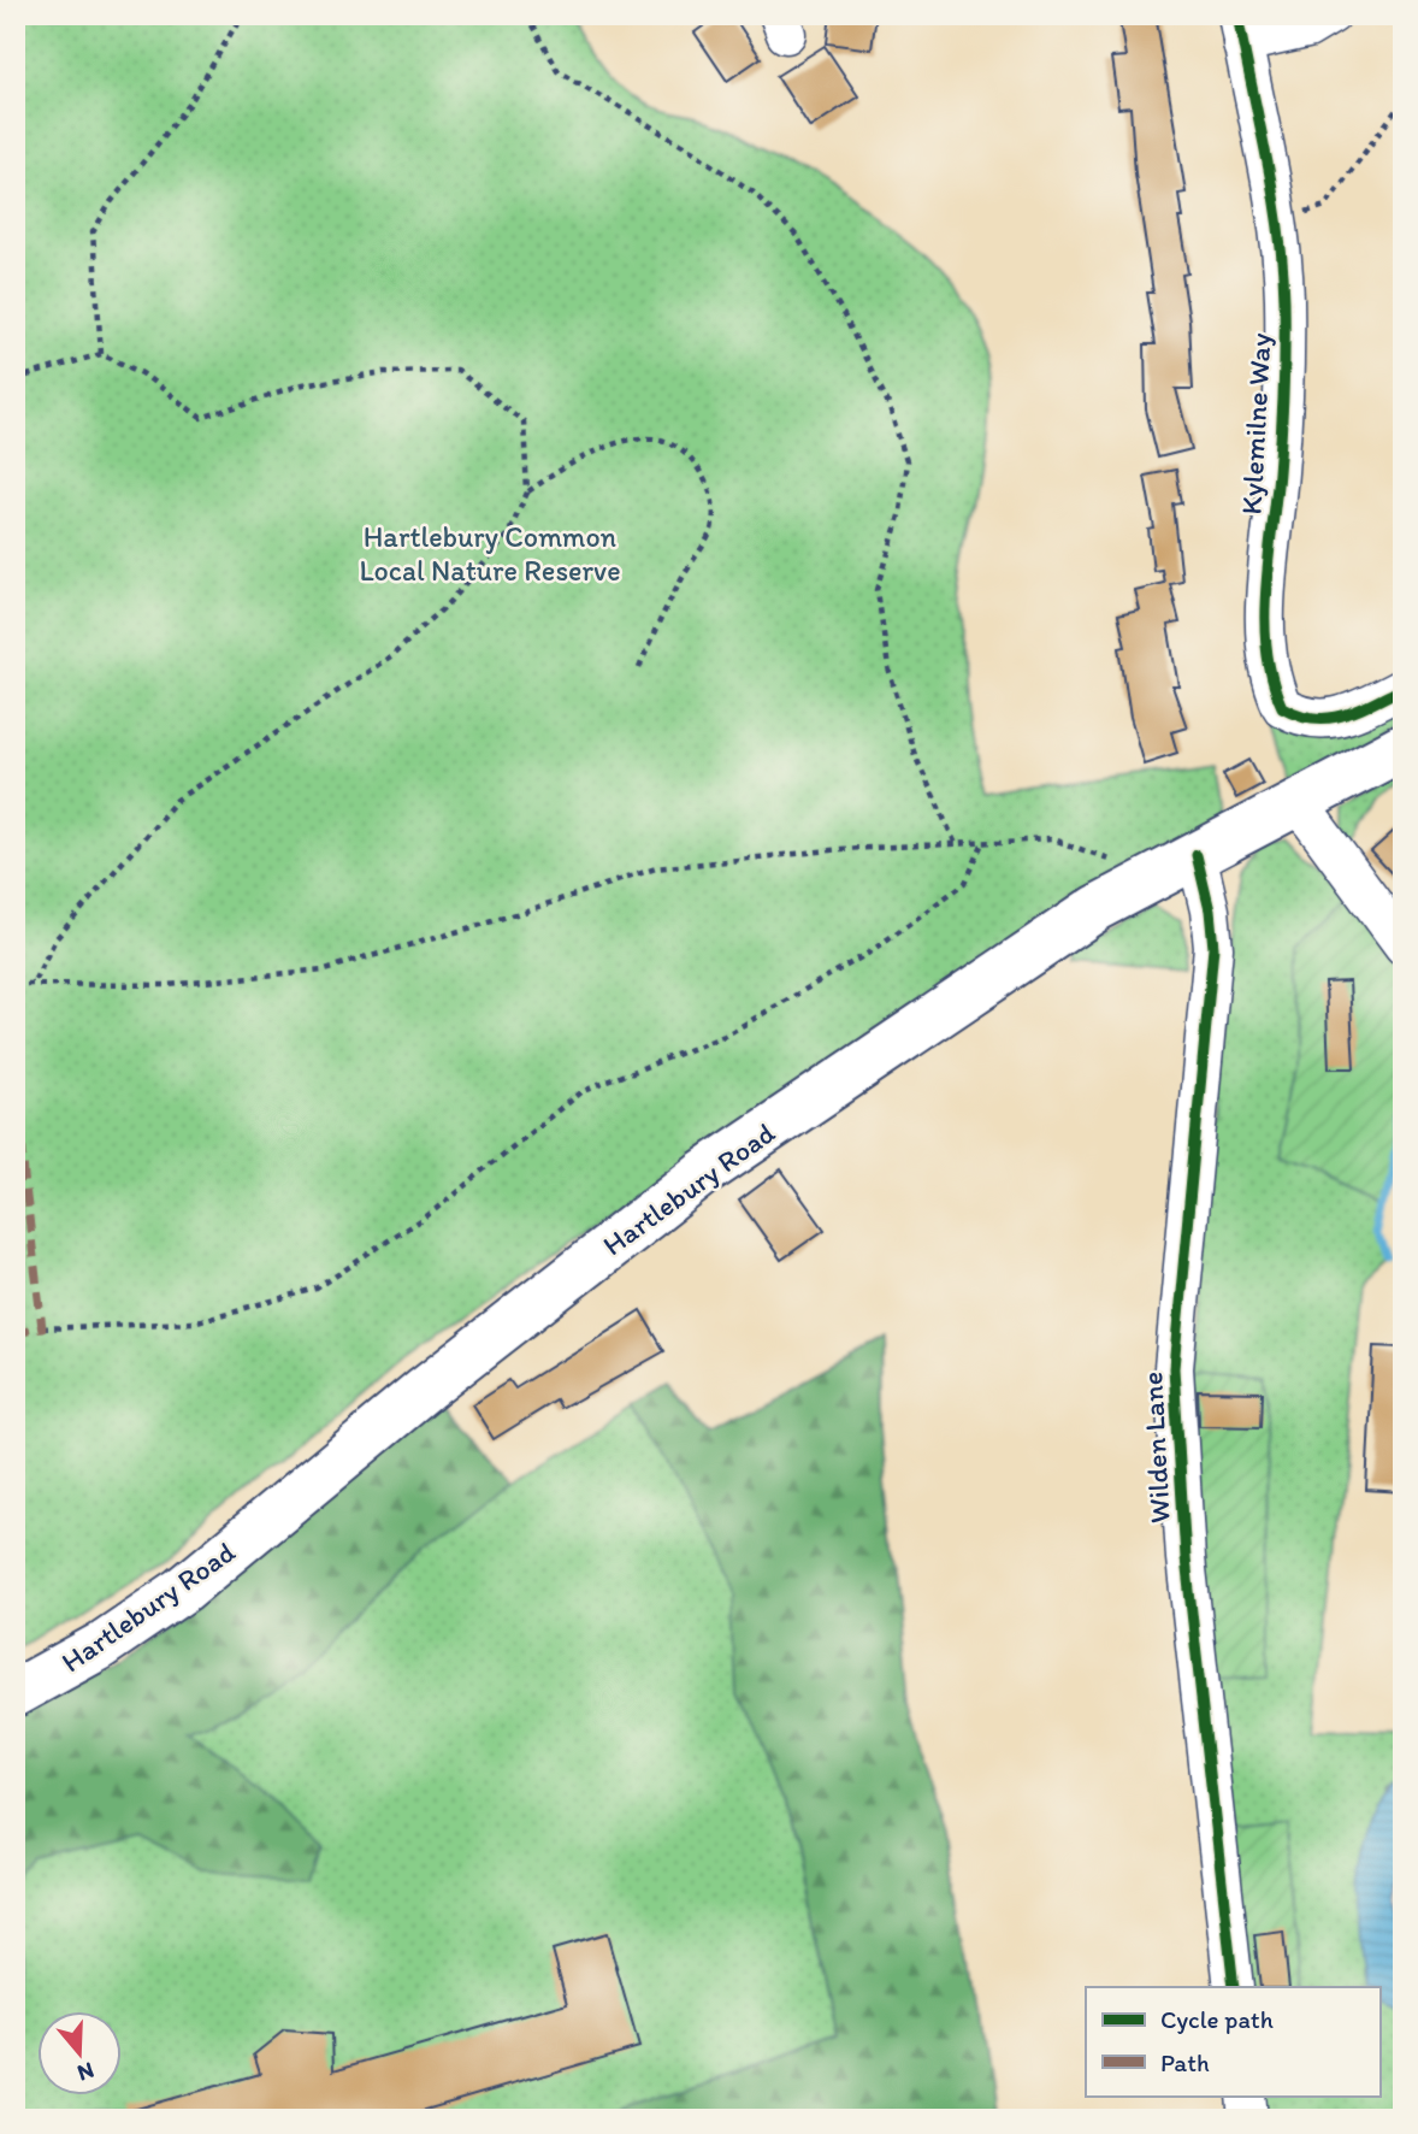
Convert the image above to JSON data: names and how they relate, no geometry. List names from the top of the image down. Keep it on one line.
{"streets":{"main road":["Hartlebury Road"],"street":["Kylemilne Way","Wilden Lane"]},"crossings":[["Hartlebury Road","Wilden Lane"]],"parks":["Hartlebury Common Local Nature Reserve"],"legend":["Cycle path","Path"],"north":"bottom"}
